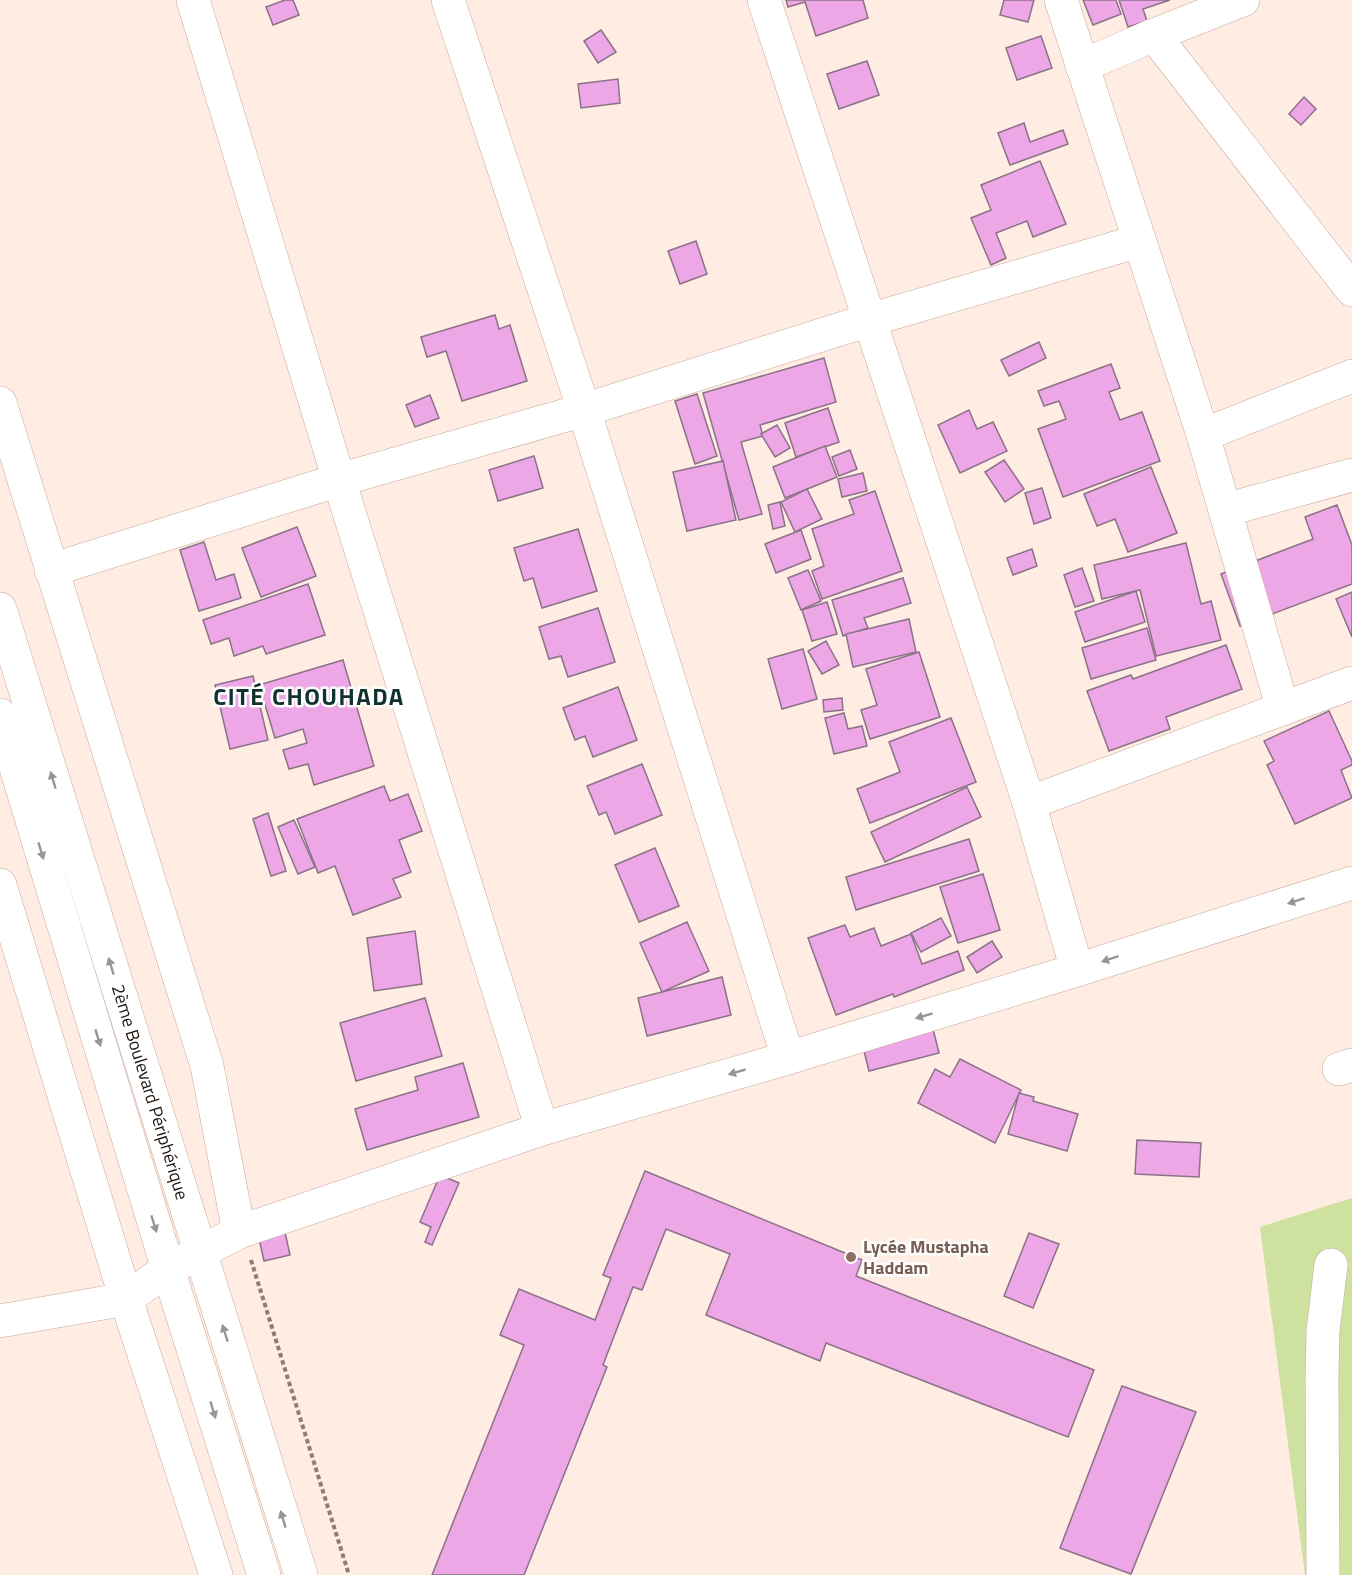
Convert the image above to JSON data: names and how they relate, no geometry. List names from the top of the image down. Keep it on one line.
{"streets":{"street":["2ème Boulevard Périphérique"]},"districts":["CITÉ CHOUHADA"],"places":["Lycée Mustapha Haddam"]}
